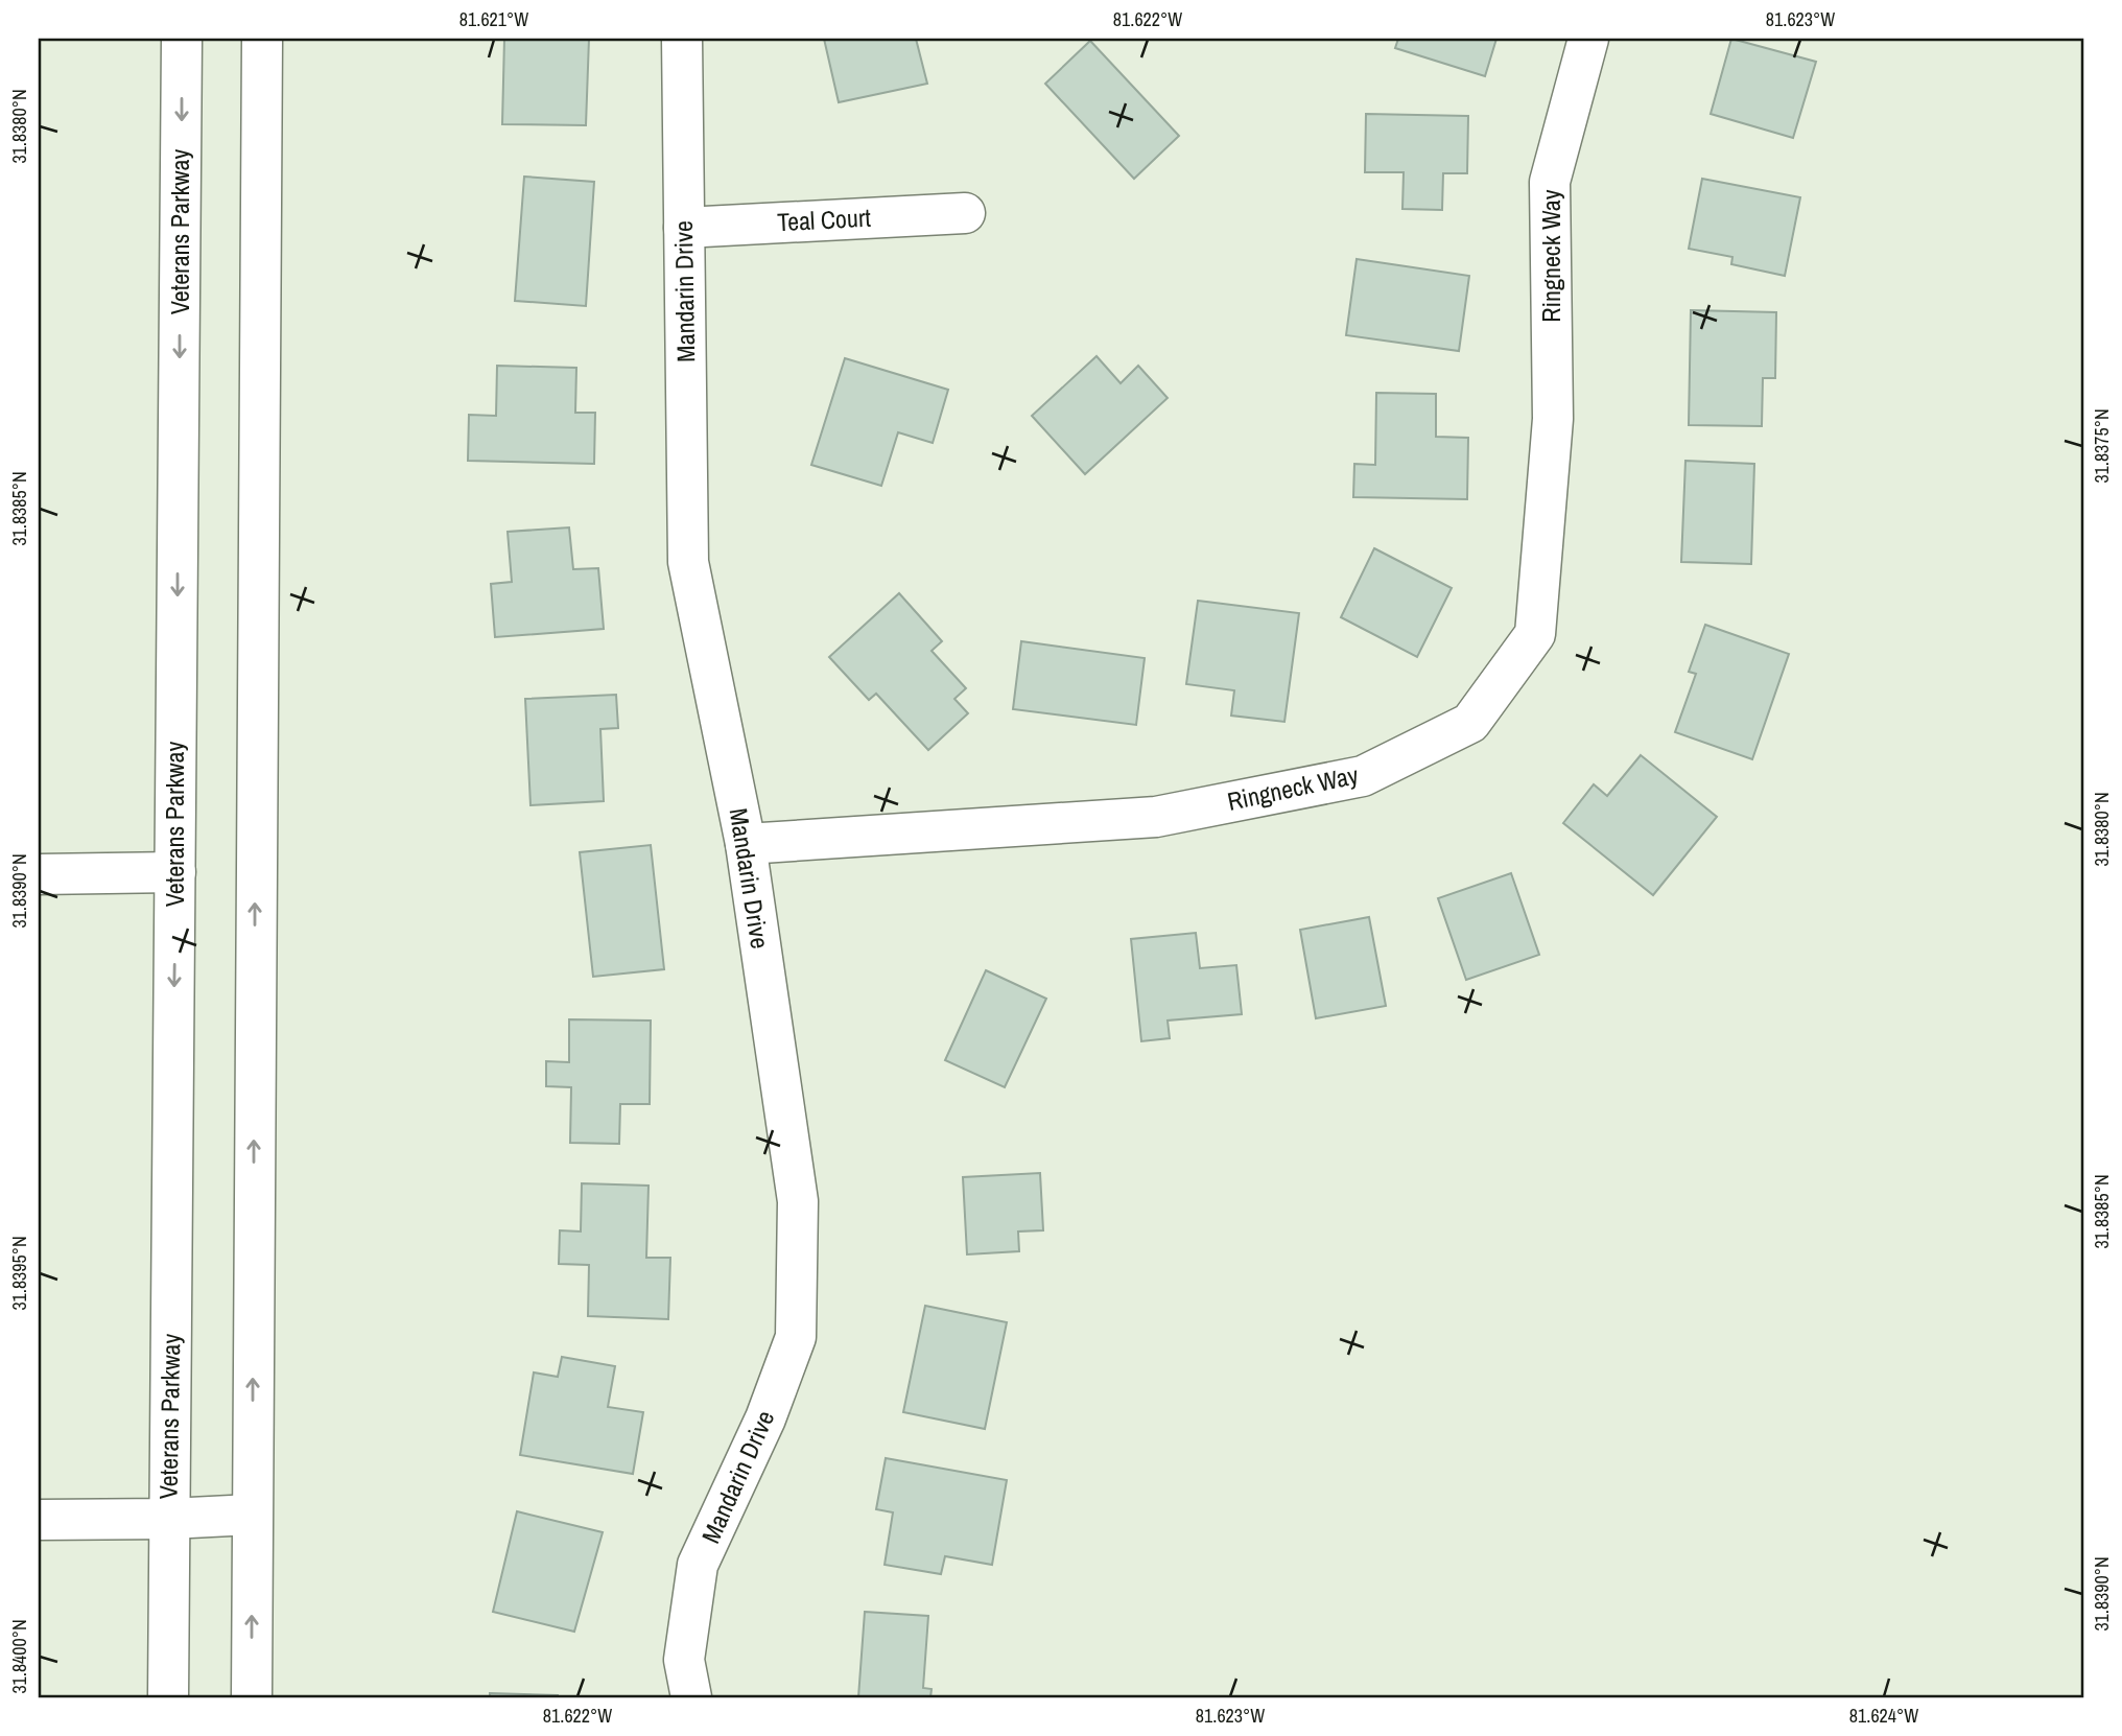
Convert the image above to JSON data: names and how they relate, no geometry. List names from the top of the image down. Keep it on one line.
{"streets":{"street":["Teal Court","Veterans Parkway","Ringneck Way","Mandarin Drive"]},"crossings":[["Teal Court","Mandarin Drive"],["Ringneck Way","Mandarin Drive"]],"coordinates":["81.621°W","81.622°W","81.623°W","31.8380°N","31.8375°N","31.8385°N","31.8390°N","31.8395°N","31.8400°N","81.624°W"]}
